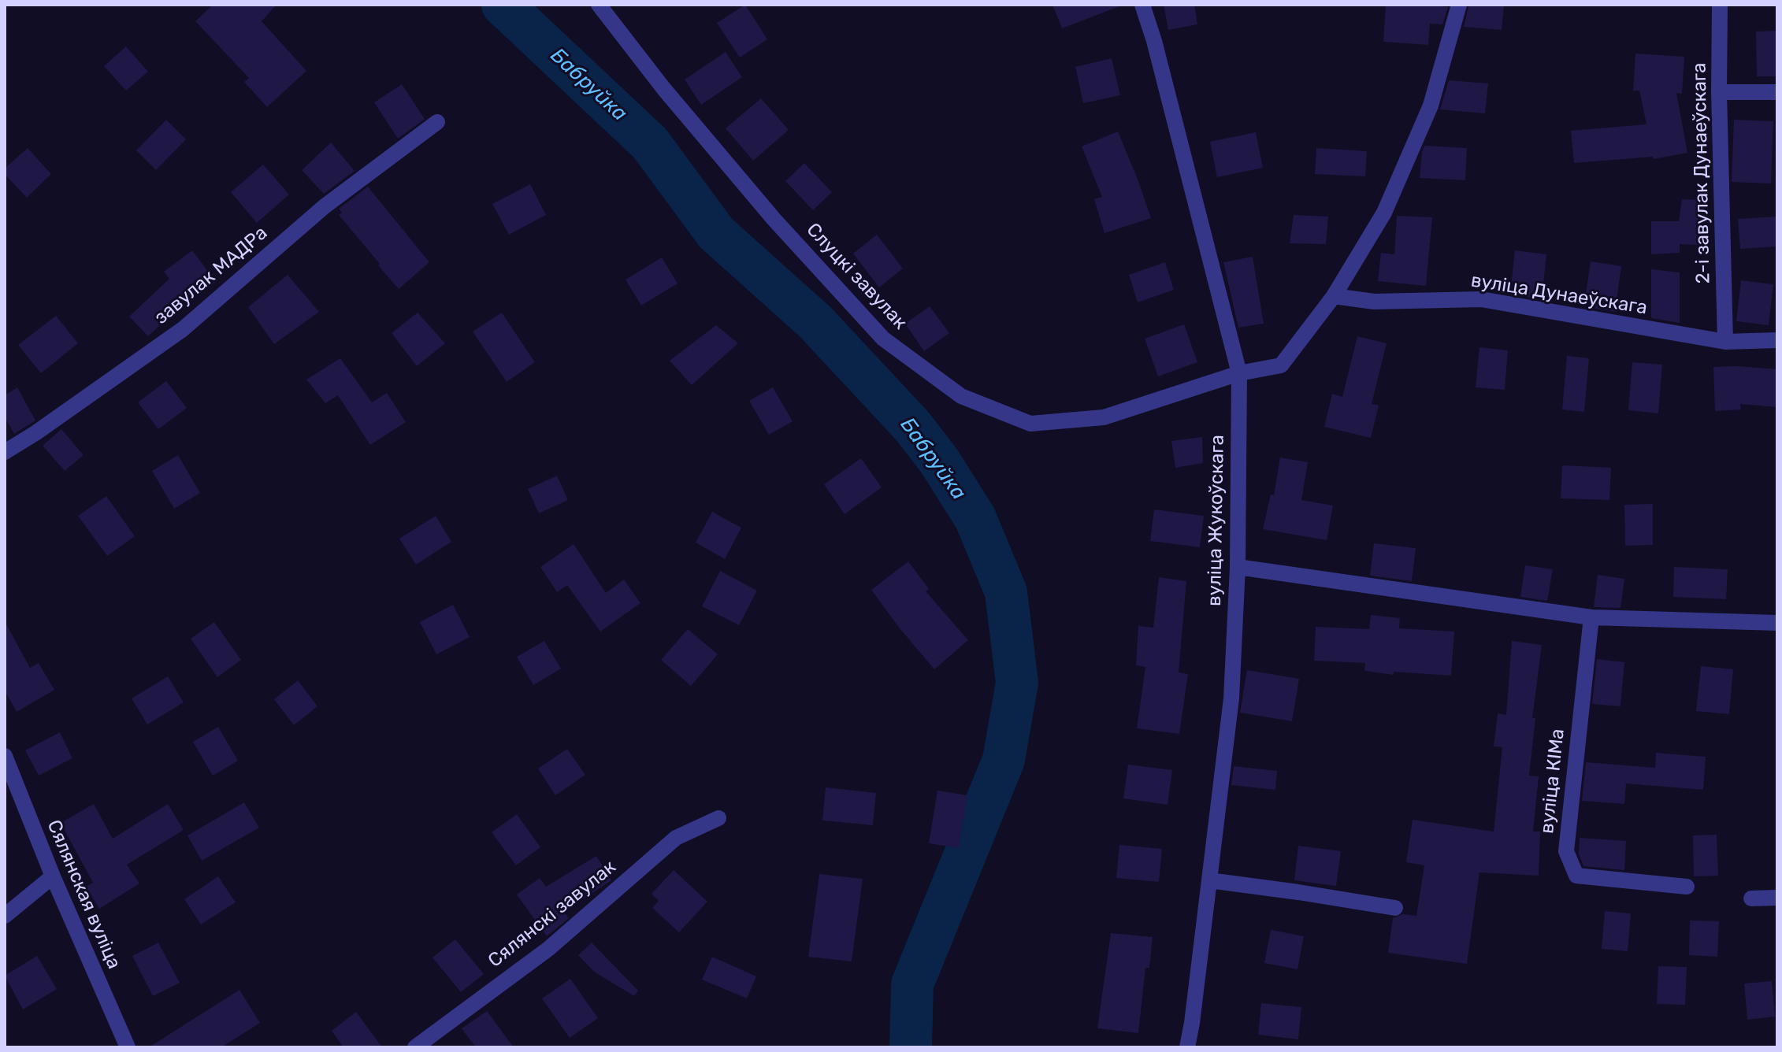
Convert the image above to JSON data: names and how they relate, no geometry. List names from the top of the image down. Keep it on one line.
{"streets":{"street":["2-і завулак Дунаеўскага","завулак МАДРа","Слуцкі завулак","вуліца Дунаеўскага","вуліца Жукоўскага","вуліца КІМа","Сялянская вуліца","Сялянскі завулак"]},"crossings":[["2-і завулак Дунаеўскага","вуліца Дунаеўскага"],["Слуцкі завулак","вуліца Дунаеўскага"],["Слуцкі завулак","вуліца Жукоўскага"]],"water":["Бабруйка"]}
